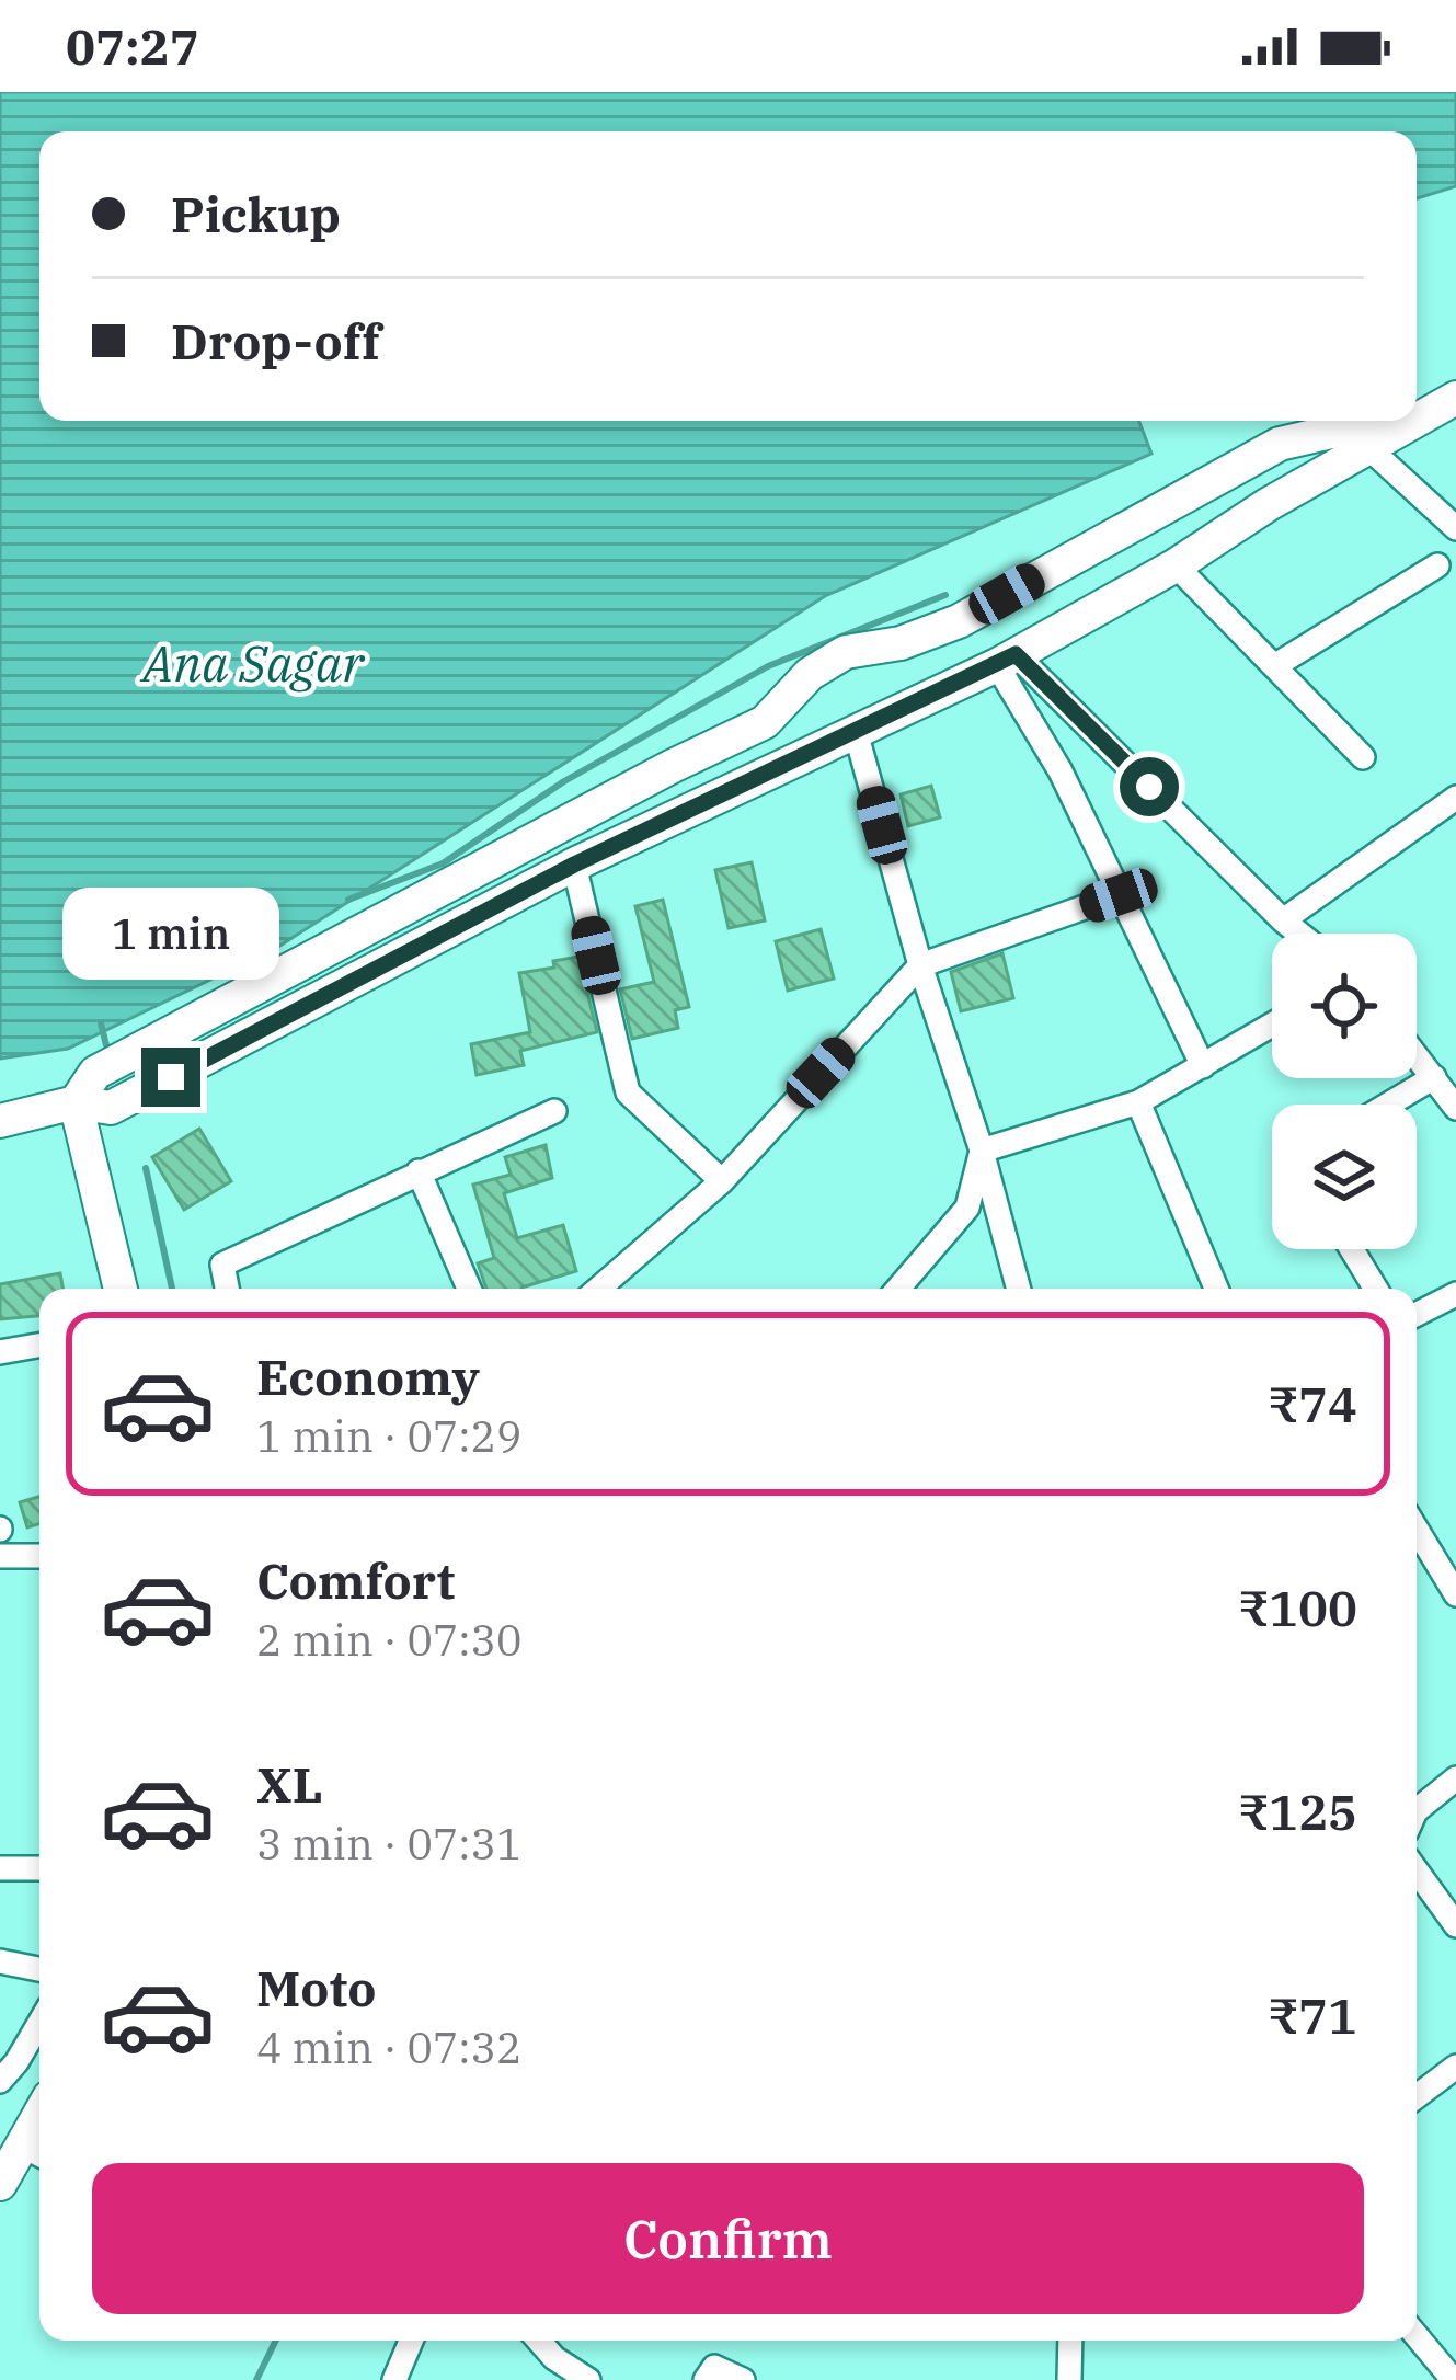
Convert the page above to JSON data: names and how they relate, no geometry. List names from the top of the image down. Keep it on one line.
{"water":["Ana Sagar"],"page":{"status":"07:27","banner":["Pickup","Drop-off"],"bubble":"1 min","list":[{"name":"Economy","note":"1 min · 07:29","value":"₹74"},{"name":"Comfort","note":"2 min · 07:30","value":"₹100"},{"name":"XL","note":"3 min · 07:31","value":"₹125"},{"name":"Moto","note":"4 min · 07:32","value":"₹71"}],"buttons":"Confirm"}}
